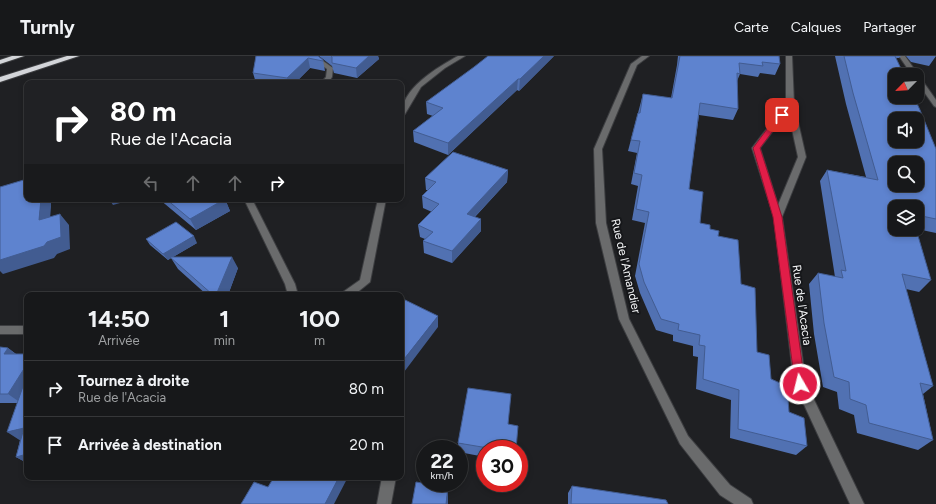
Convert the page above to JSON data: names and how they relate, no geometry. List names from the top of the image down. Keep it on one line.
{"streets":{"street":["Rue de l'Amandier","Rue de l'Acacia"]},"north":"bottom left","page":{"header":"Turnly","nav":["Carte","Calques","Partager"],"turn":["80 m","Rue de l'Acacia"],"eta":["14:50","Arrivée","1","min","100","m"],"list":[{"name":"Tournez à droite","note":"Rue de l'Acacia","value":"80 m"},{"name":"Arrivée à destination","value":"20 m"}],"speed":"22 km/h","limit":"30"}}
